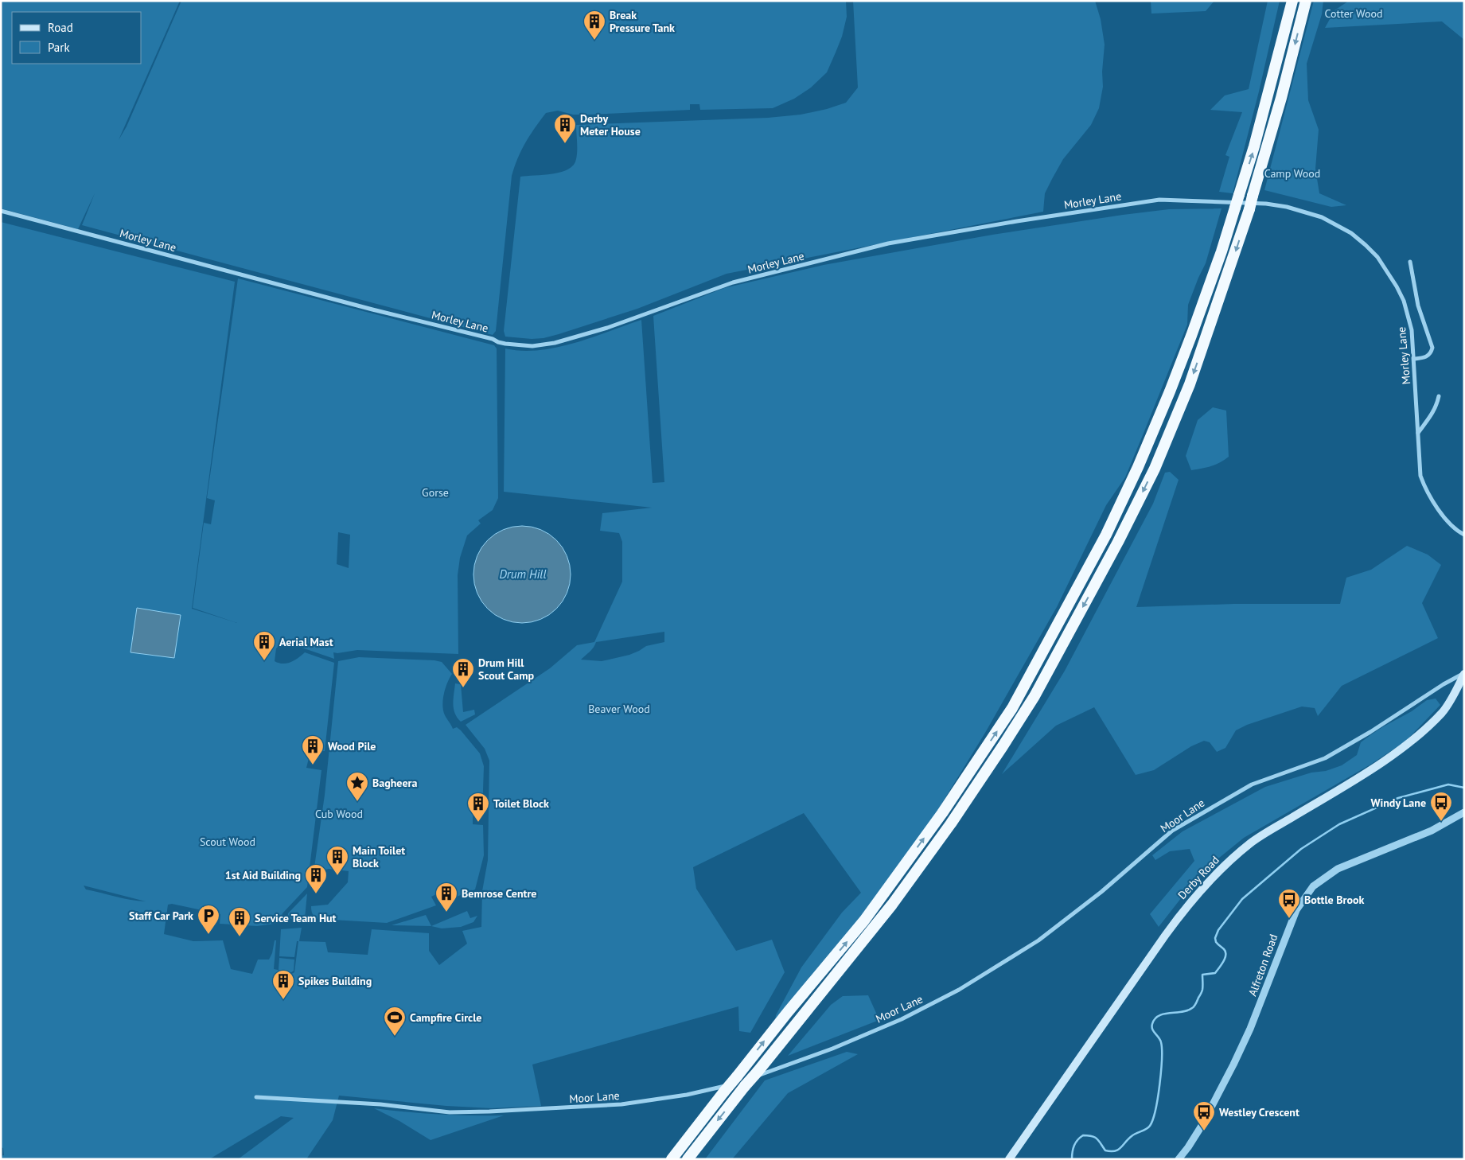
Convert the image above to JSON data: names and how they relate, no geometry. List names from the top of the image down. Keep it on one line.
{"streets":{"main road":["Derby Road"],"street":["Morley Lane","Moor Lane","Alfreton Road"]},"crossings":[["Moor Lane","Derby Road"]],"water":["Drum Hill"],"parks":["Cotter Wood","Camp Wood","Gorse","Beaver Wood","Cub Wood","Scout Wood"],"places":{"building":["Break Pressure Tank","Derby Meter House","Aerial Mast","Drum Hill Scout Camp","Wood Pile","Toilet Block","Main Toilet Block","1st Aid Building","Bemrose Centre","Service Team Hut","Spikes Building"],"place":["Bagheera"],"bus stop":["Windy Lane","Bottle Brook","Westley Crescent"],"parking":["Staff Car Park"],"sports":["Campfire Circle"]},"legend":["Road","Park"]}
